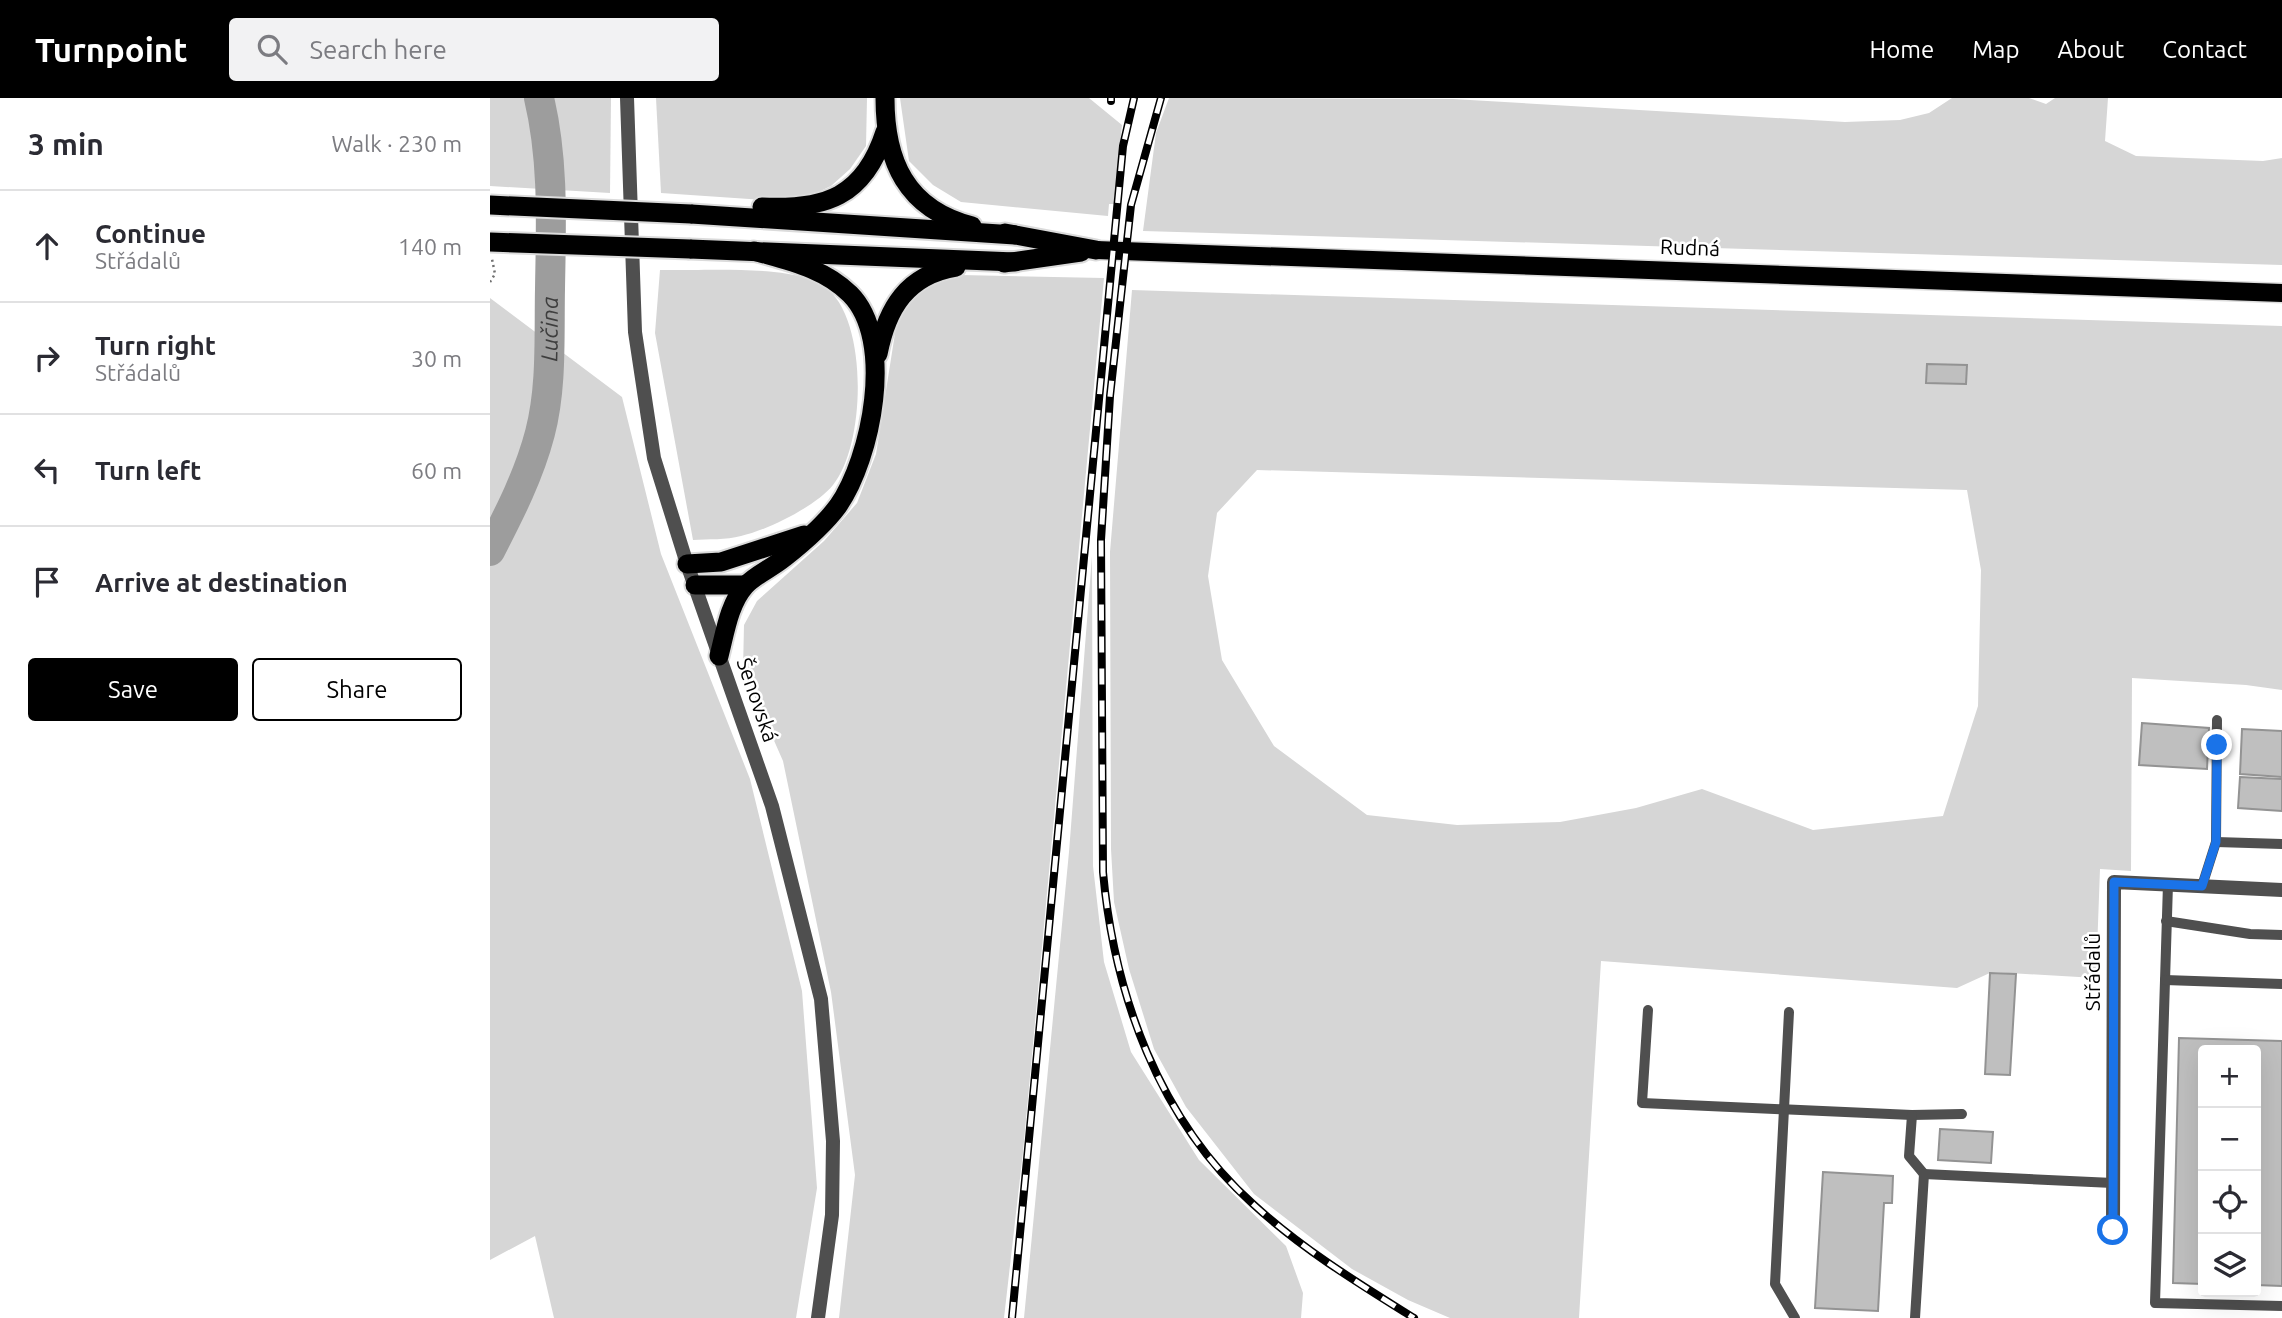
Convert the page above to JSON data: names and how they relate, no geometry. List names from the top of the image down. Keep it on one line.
{"streets":{"main road":["Rudná"],"street":["Šenovská","Střádalů"]},"water":["Lučina"],"page":{"header":"Turnpoint","search":"Search here","nav":["Home","Map","About","Contact"],"heading":["3 min","Walk · 230 m"],"list":[["Continue","Střádalů","140 m"],["Turn right","Střádalů","30 m"],["Turn left","60 m"],"Arrive at destination"],"buttons":["Save","Share"],"map_buttons":["+","−"]}}
